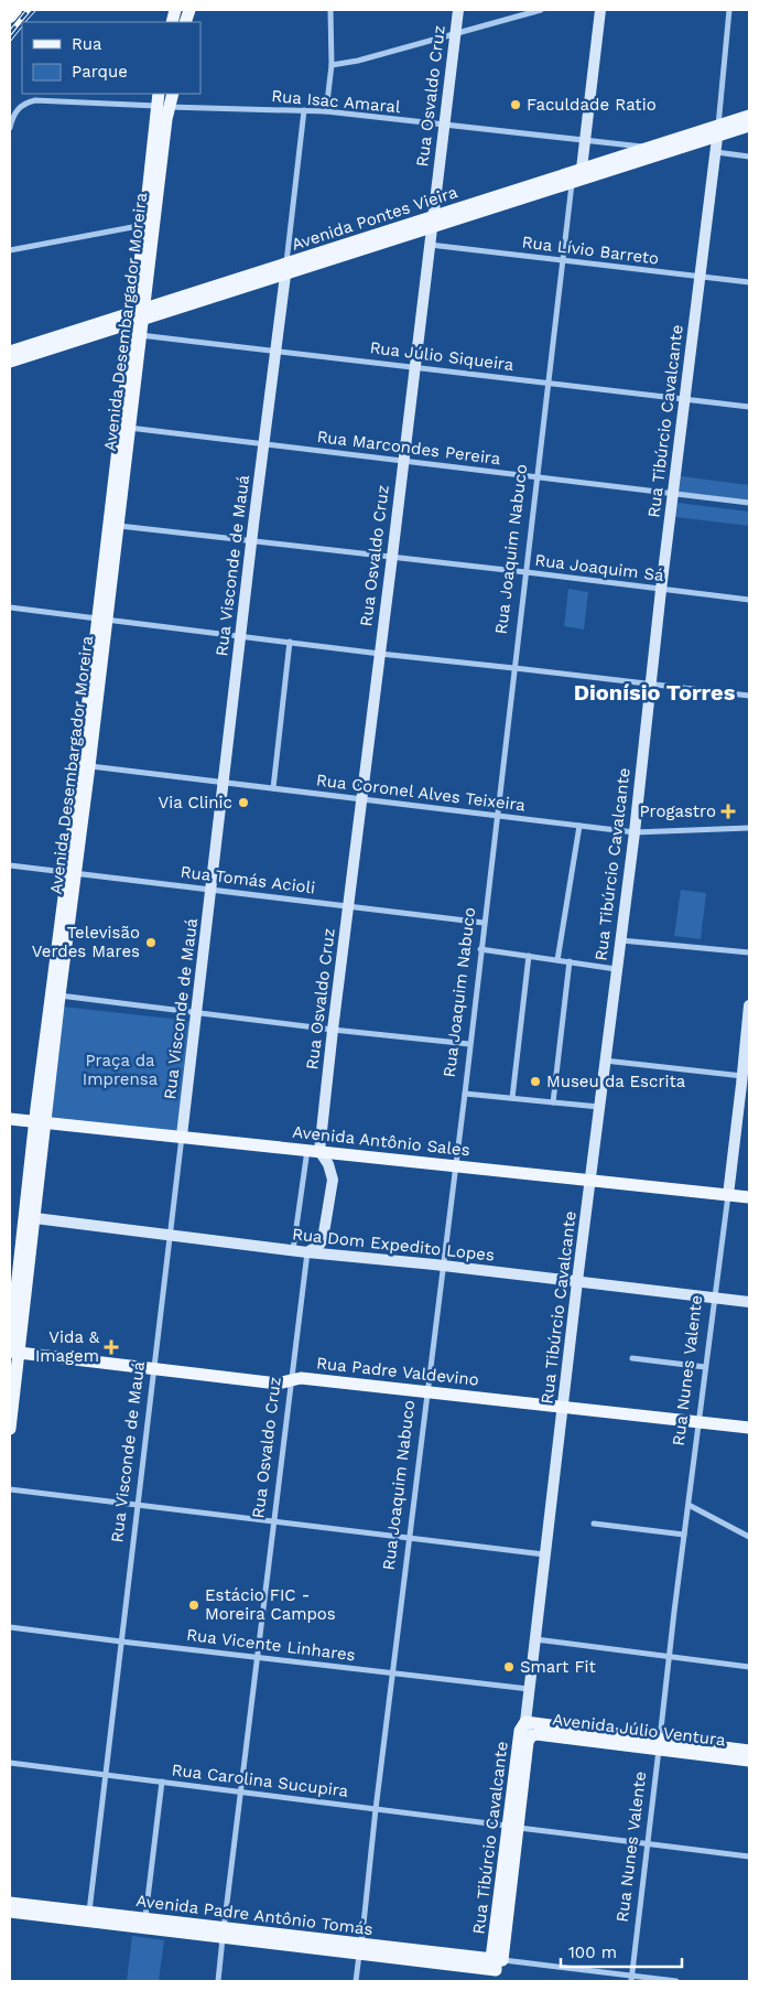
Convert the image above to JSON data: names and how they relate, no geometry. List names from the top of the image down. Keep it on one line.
{"streets":{"main road":["Avenida Pontes Vieira","Avenida Desembargador Moreira","Rua Tibúrcio Cavalcante","Avenida Antônio Sales","Rua Padre Valdevino","Avenida Júlio Ventura","Avenida Padre Antônio Tomás"],"street":["Rua Osvaldo Cruz","Rua Isac Amaral","Rua Lívio Barreto","Rua Júlio Siqueira","Rua Marcondes Pereira","Rua Joaquim Nabuco","Rua Visconde de Mauá","Rua Joaquim Sá","Rua Coronel Alves Teixeira","Rua Tomás Acioli","Rua Dom Expedito Lopes","Rua Nunes Valente","Rua Vicente Linhares","Rua Carolina Sucupira"]},"crossings":[["Rua Osvaldo Cruz","Rua Isac Amaral"],["Rua Osvaldo Cruz","Avenida Pontes Vieira"],["Rua Osvaldo Cruz","Rua Lívio Barreto"],["Rua Osvaldo Cruz","Rua Júlio Siqueira"],["Rua Osvaldo Cruz","Rua Marcondes Pereira"],["Rua Osvaldo Cruz","Rua Joaquim Sá"],["Rua Osvaldo Cruz","Rua Coronel Alves Teixeira"],["Rua Osvaldo Cruz","Rua Tomás Acioli"],["Rua Osvaldo Cruz","Avenida Antônio Sales"],["Rua Osvaldo Cruz","Rua Dom Expedito Lopes"],["Rua Osvaldo Cruz","Rua Padre Valdevino"],["Rua Osvaldo Cruz","Rua Vicente Linhares"],["Rua Osvaldo Cruz","Rua Carolina Sucupira"],["Rua Osvaldo Cruz","Avenida Padre Antônio Tomás"],["Rua Isac Amaral","Avenida Pontes Vieira"],["Rua Isac Amaral","Avenida Desembargador Moreira"],["Rua Isac Amaral","Rua Joaquim Nabuco"],["Rua Isac Amaral","Rua Visconde de Mauá"],["Avenida Pontes Vieira","Avenida Desembargador Moreira"],["Avenida Pontes Vieira","Rua Júlio Siqueira"],["Avenida Pontes Vieira","Rua Tibúrcio Cavalcante"],["Avenida Pontes Vieira","Rua Joaquim Nabuco"],["Avenida Pontes Vieira","Rua Visconde de Mauá"],["Rua Lívio Barreto","Rua Tibúrcio Cavalcante"],["Rua Lívio Barreto","Rua Joaquim Nabuco"],["Avenida Desembargador Moreira","Rua Júlio Siqueira"],["Avenida Desembargador Moreira","Rua Marcondes Pereira"],["Avenida Desembargador Moreira","Rua Joaquim Sá"],["Avenida Desembargador Moreira","Rua Coronel Alves Teixeira"],["Avenida Desembargador Moreira","Rua Tomás Acioli"],["Avenida Desembargador Moreira","Avenida Antônio Sales"],["Avenida Desembargador Moreira","Rua Dom Expedito Lopes"],["Avenida Desembargador Moreira","Rua Padre Valdevino"],["Rua Júlio Siqueira","Rua Tibúrcio Cavalcante"],["Rua Júlio Siqueira","Rua Joaquim Nabuco"],["Rua Júlio Siqueira","Rua Visconde de Mauá"],["Rua Tibúrcio Cavalcante","Rua Marcondes Pereira"],["Rua Tibúrcio Cavalcante","Rua Joaquim Sá"],["Rua Tibúrcio Cavalcante","Rua Coronel Alves Teixeira"],["Rua Tibúrcio Cavalcante","Avenida Antônio Sales"],["Rua Tibúrcio Cavalcante","Rua Dom Expedito Lopes"],["Rua Tibúrcio Cavalcante","Rua Padre Valdevino"],["Rua Tibúrcio Cavalcante","Rua Vicente Linhares"],["Rua Tibúrcio Cavalcante","Avenida Júlio Ventura"],["Rua Tibúrcio Cavalcante","Rua Carolina Sucupira"],["Rua Tibúrcio Cavalcante","Avenida Padre Antônio Tomás"],["Rua Marcondes Pereira","Rua Joaquim Nabuco"],["Rua Marcondes Pereira","Rua Visconde de Mauá"],["Rua Joaquim Nabuco","Rua Joaquim Sá"],["Rua Joaquim Nabuco","Rua Coronel Alves Teixeira"],["Rua Joaquim Nabuco","Rua Tomás Acioli"],["Rua Joaquim Nabuco","Avenida Antônio Sales"],["Rua Joaquim Nabuco","Rua Dom Expedito Lopes"],["Rua Joaquim Nabuco","Rua Padre Valdevino"],["Rua Joaquim Nabuco","Rua Vicente Linhares"],["Rua Joaquim Nabuco","Rua Carolina Sucupira"],["Rua Joaquim Nabuco","Avenida Padre Antônio Tomás"],["Rua Visconde de Mauá","Rua Joaquim Sá"],["Rua Visconde de Mauá","Rua Coronel Alves Teixeira"],["Rua Visconde de Mauá","Rua Tomás Acioli"],["Rua Visconde de Mauá","Avenida Antônio Sales"],["Rua Visconde de Mauá","Rua Dom Expedito Lopes"],["Rua Visconde de Mauá","Rua Padre Valdevino"],["Rua Visconde de Mauá","Rua Vicente Linhares"],["Rua Visconde de Mauá","Rua Carolina Sucupira"],["Rua Visconde de Mauá","Avenida Padre Antônio Tomás"],["Avenida Antônio Sales","Rua Nunes Valente"],["Rua Dom Expedito Lopes","Rua Nunes Valente"],["Rua Nunes Valente","Rua Padre Valdevino"],["Rua Nunes Valente","Avenida Júlio Ventura"],["Rua Nunes Valente","Rua Carolina Sucupira"]],"districts":["Dionísio Torres"],"parks":["Praça da Imprensa"],"places":{"other":["Faculdade Ratio","Via Clinic","Televisão Verdes Mares","Museu da Escrita","Estácio FIC - Moreira Campos","Smart Fit"],"health":["Progastro","Vida & Imagem"]},"legend":["Rua","Parque"],"scale_bar":"100 m"}
